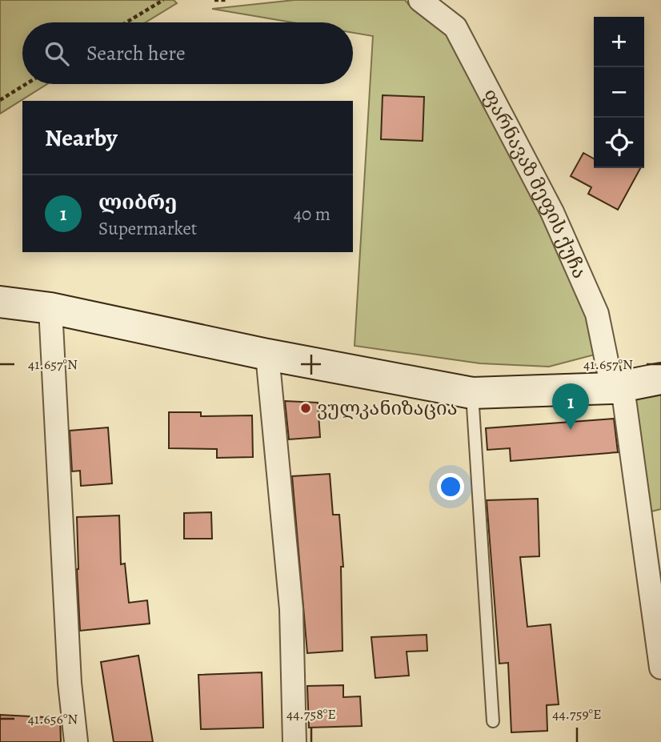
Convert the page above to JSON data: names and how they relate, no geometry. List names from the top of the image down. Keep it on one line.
{"streets":{"street":["ფარნავაზ მეფის ქუჩა"]},"places":["ვულკანიზაცია"],"page":{"map_buttons":["+","−"],"search":"Search here","heading":"Nearby","list":[{"mark":"1","name":"ლიბრე","note":"Supermarket","value":"40 m"}],"pins":"1"},"coordinates":["41.657°N","44.758°E","44.759°E","41.656°N"]}
